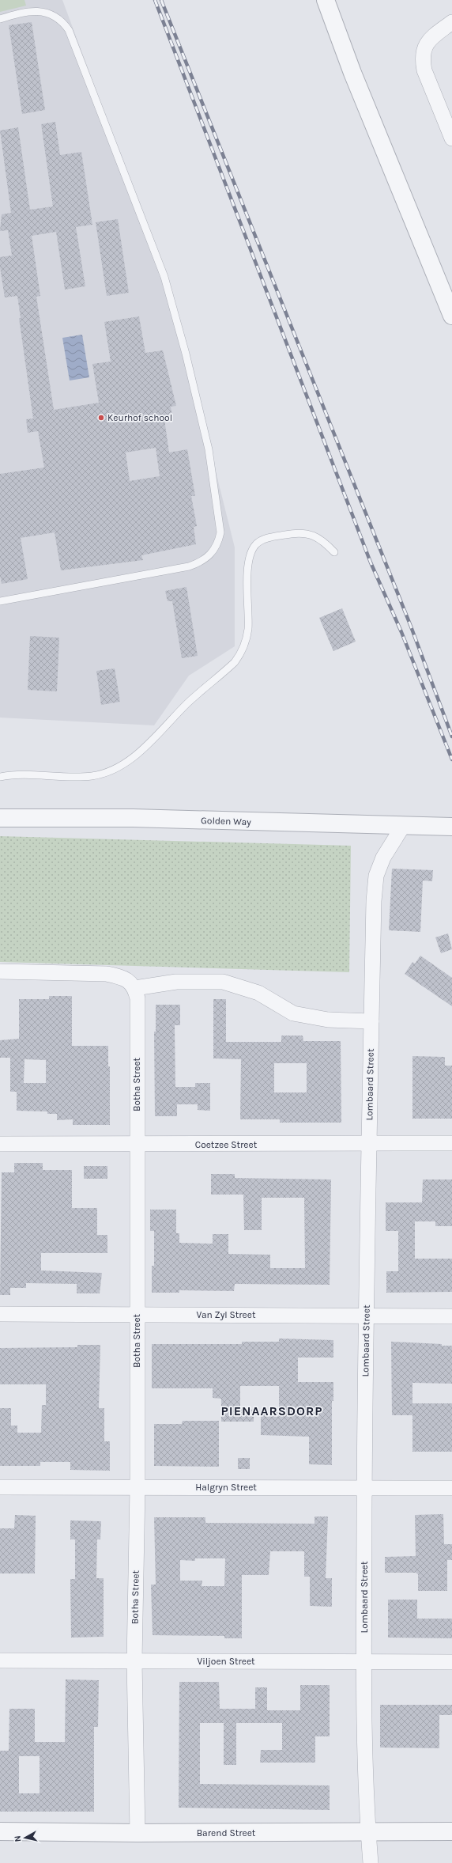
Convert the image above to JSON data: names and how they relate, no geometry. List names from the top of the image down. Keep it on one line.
{"streets":{"street":["Golden Way","Botha Street","Lombaard Street","Coetzee Street","Van Zyl Street","Halgryn Street","Viljoen Street","Barend Street"]},"crossings":[["Golden Way","Lombaard Street"],["Botha Street","Coetzee Street"],["Botha Street","Van Zyl Street"],["Botha Street","Halgryn Street"],["Botha Street","Viljoen Street"],["Botha Street","Barend Street"],["Lombaard Street","Coetzee Street"],["Lombaard Street","Van Zyl Street"],["Lombaard Street","Halgryn Street"],["Lombaard Street","Viljoen Street"],["Lombaard Street","Barend Street"]],"districts":["PIENAARSDORP"],"places":["Keurhof school"],"north":"left"}
